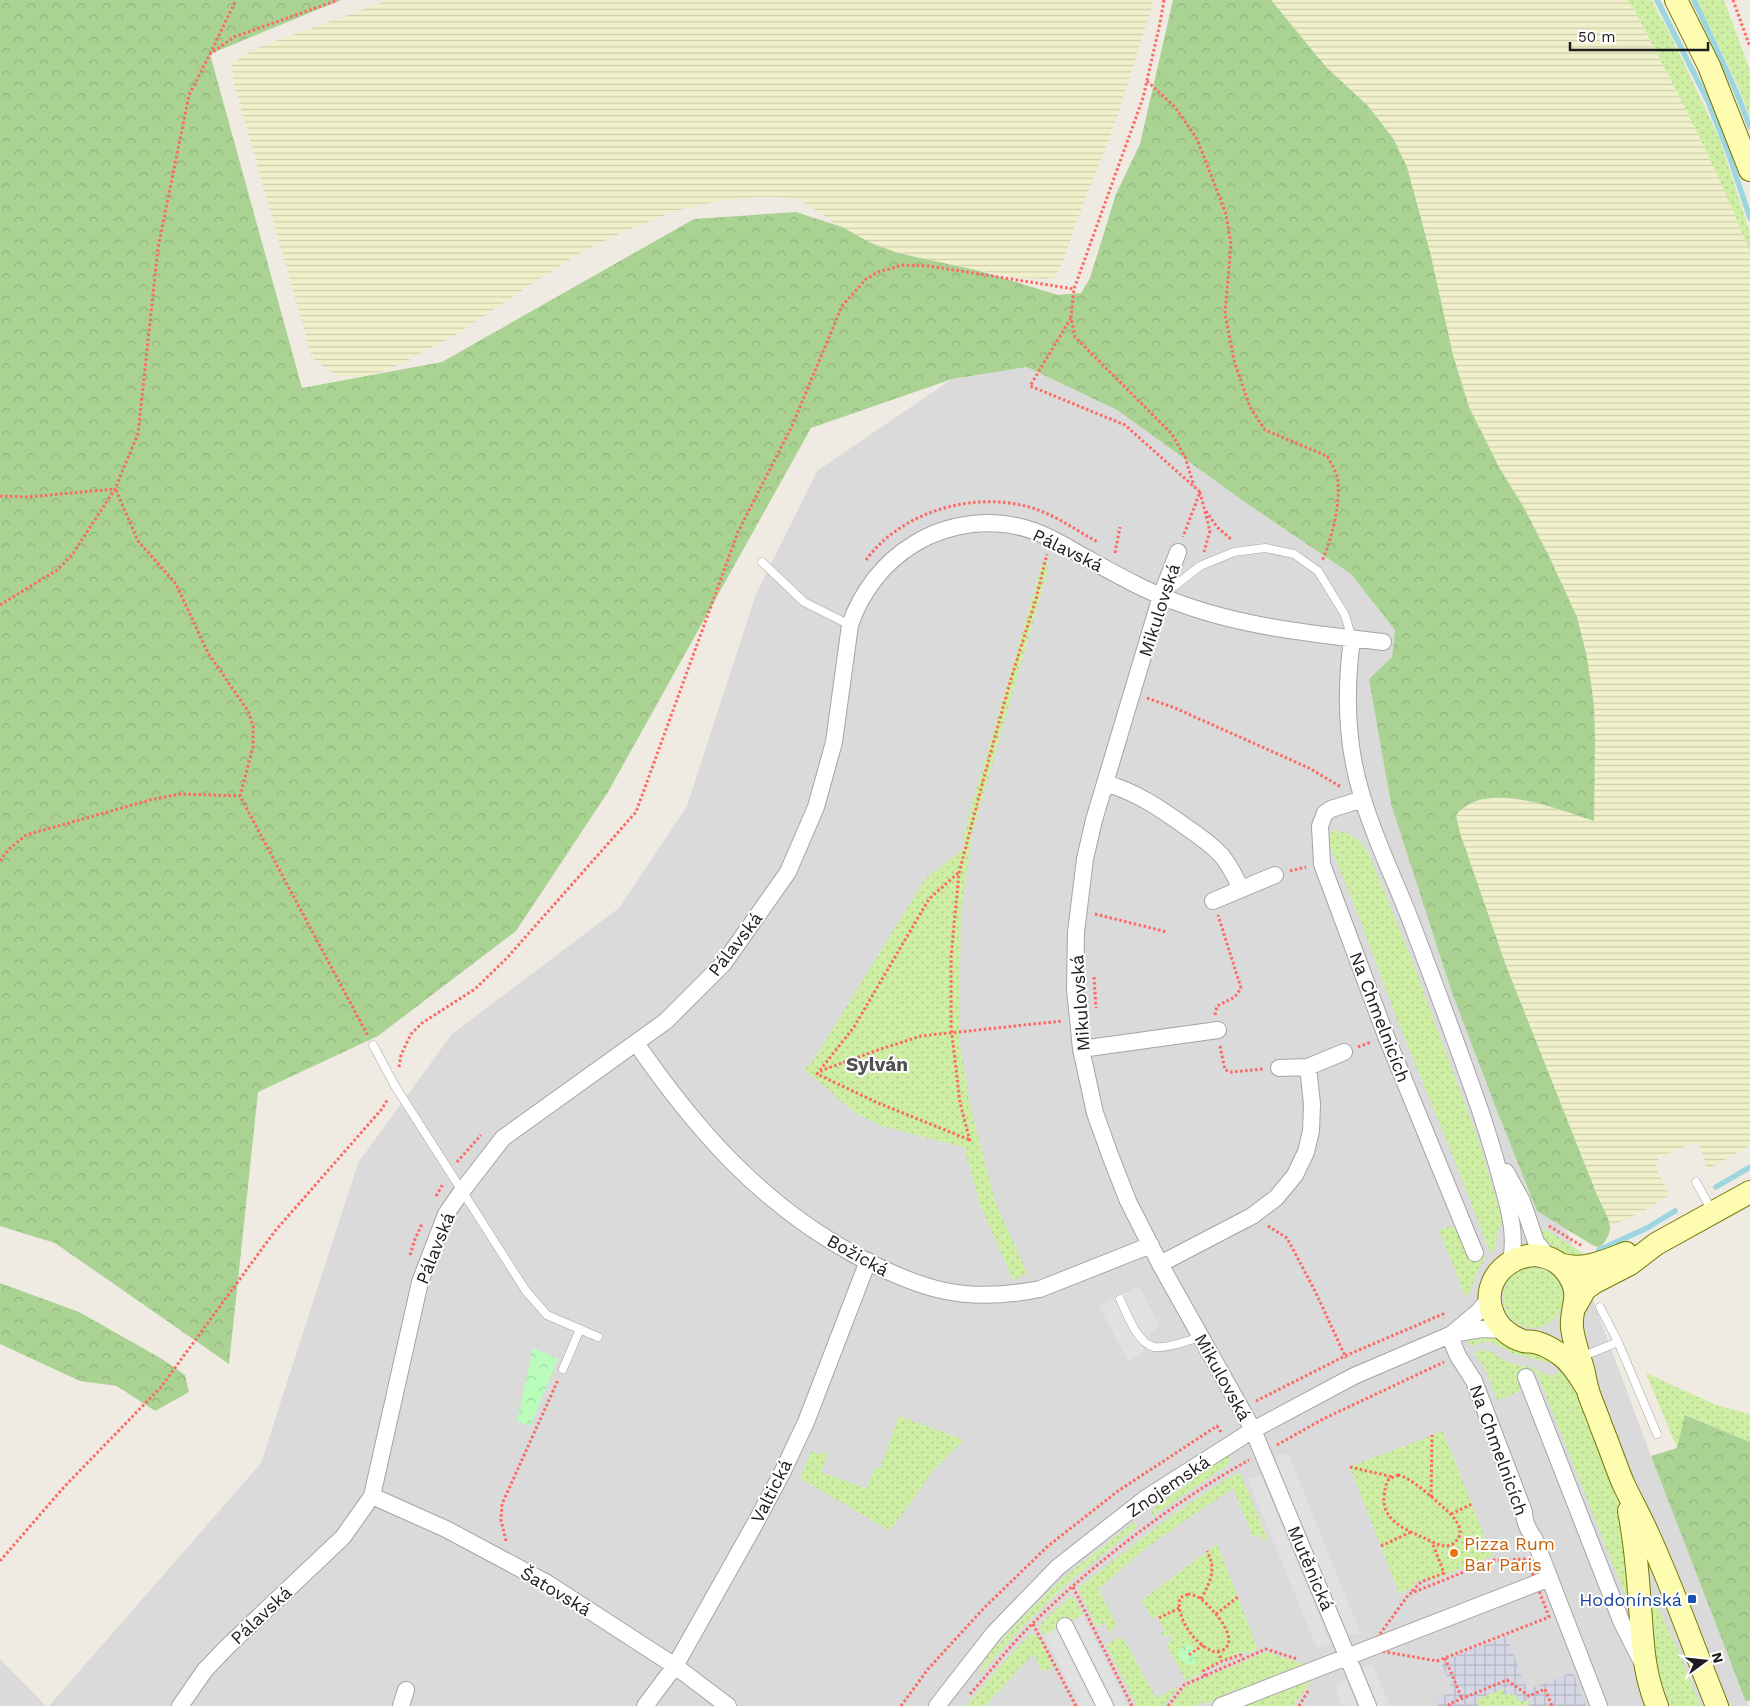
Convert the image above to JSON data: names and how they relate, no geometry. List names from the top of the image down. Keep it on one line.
{"streets":{"street":["Pálavská","Mikulovská","Na Chmelnicích","Božická","Znojemská","Valtická","Mutěnická","Šatovská"]},"crossings":[["Pálavská","Mikulovská"],["Pálavská","Božická"],["Pálavská","Šatovská"],["Mikulovská","Božická"],["Mikulovská","Znojemská"],["Mikulovská","Mutěnická"],["Na Chmelnicích","Znojemská"],["Božická","Valtická"],["Znojemská","Mutěnická"],["Valtická","Šatovská"]],"districts":["Sylván"],"places":{"other":["Pizza Rum Bar Paris"],"transit":["Hodonínská"]},"scale_bar":"50 m","north":"right"}
